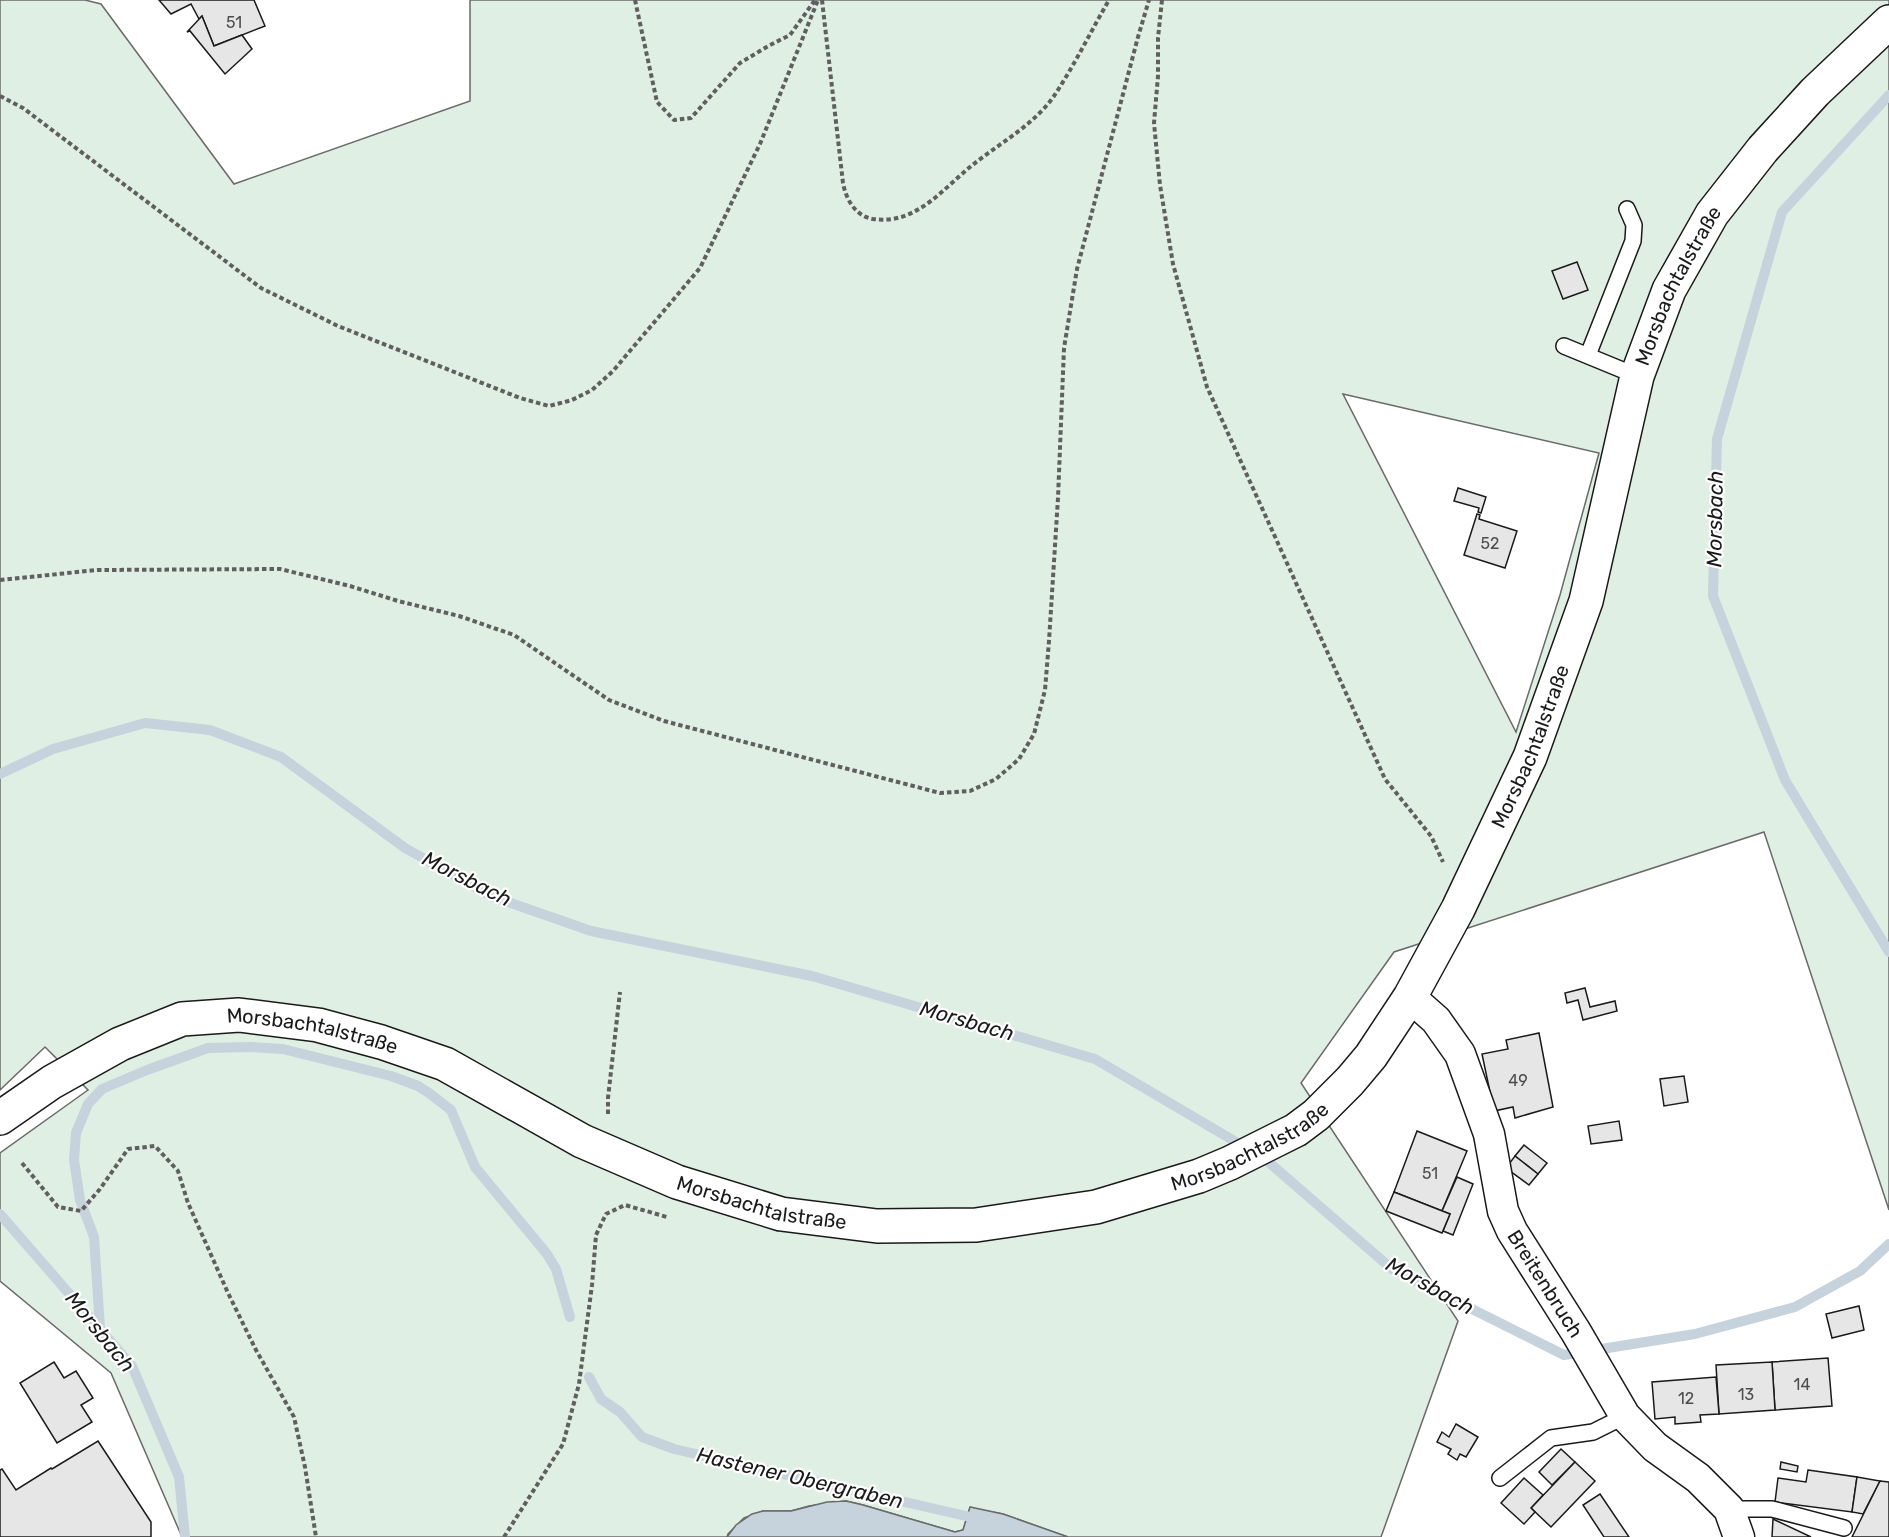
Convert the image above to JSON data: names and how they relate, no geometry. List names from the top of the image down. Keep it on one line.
{"streets":{"main road":["Morsbachtalstraße"],"street":["Breitenbruch"]},"crossings":[["Morsbachtalstraße","Breitenbruch"]],"water":["Morsbach","Hastener Obergraben"],"house_numbers":["51","52","49","51","14","13","12"]}
